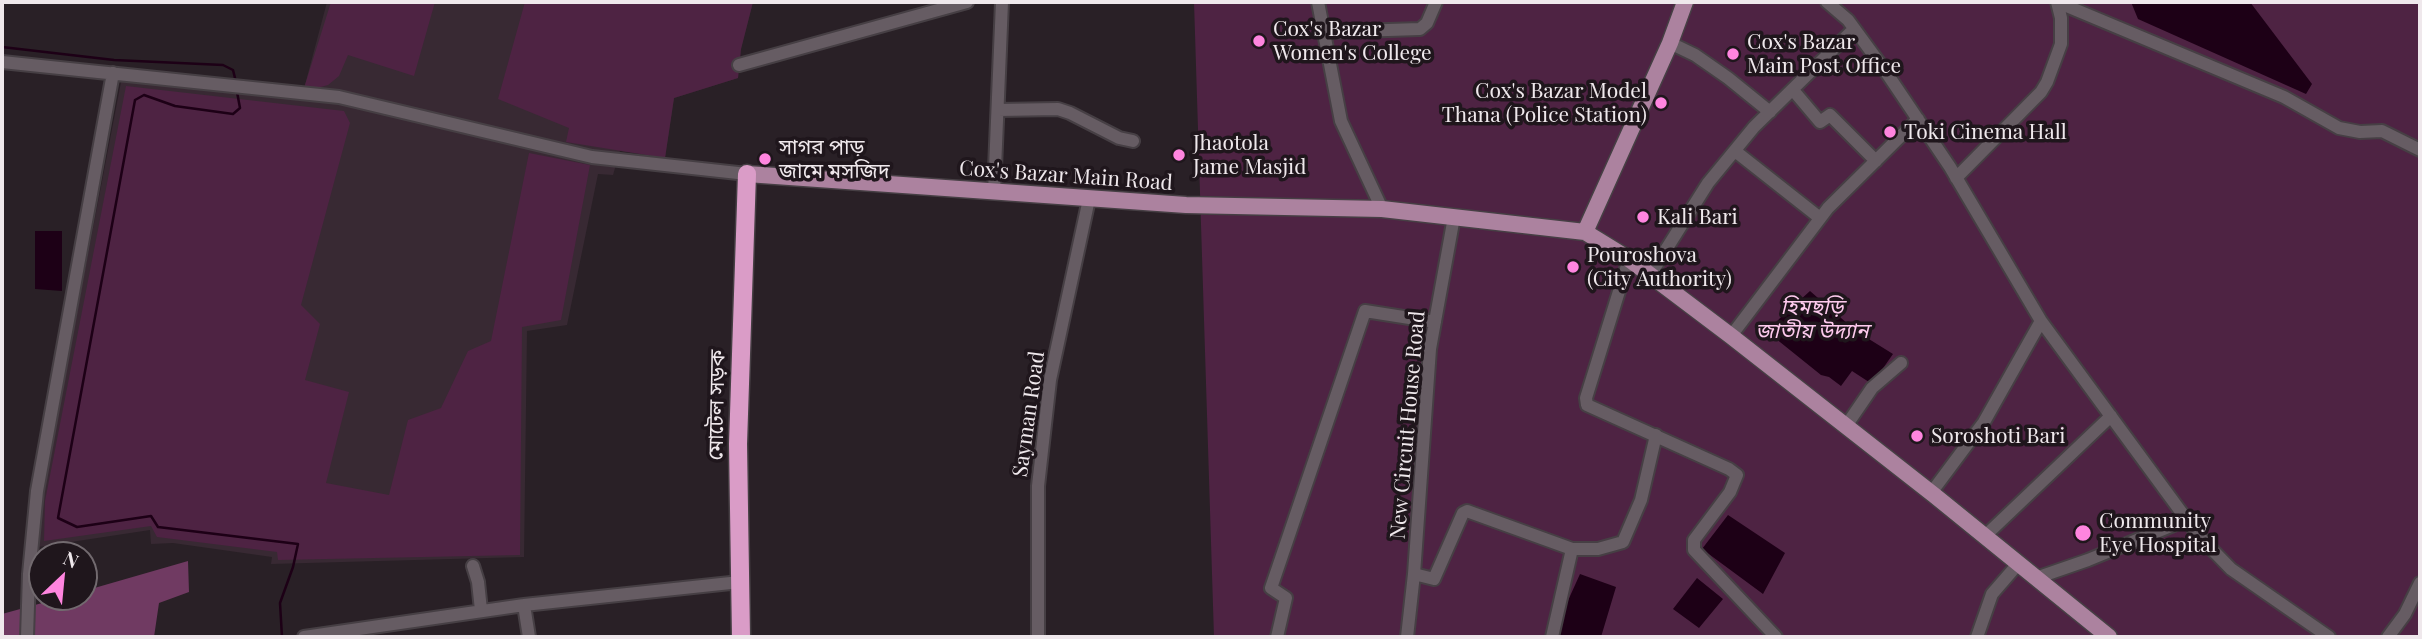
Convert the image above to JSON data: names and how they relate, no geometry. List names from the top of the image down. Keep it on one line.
{"streets":{"highway":["মোটেল সড়ক"],"main road":["Cox's Bazar Main Road"],"street":["Sayman Road","New Circuit House Road"]},"crossings":[["Cox's Bazar Main Road","মোটেল সড়ক"],["Cox's Bazar Main Road","Sayman Road"],["Cox's Bazar Main Road","New Circuit House Road"]],"parks":["হিমছড়ি জাতীয় উদ্যান"],"places":["Cox's Bazar Women's College","Cox's Bazar Main Post Office","Cox's Bazar Model Thana (Police Station)","Toki Cinema Hall","Jhaotola Jame Masjid","সাগর পাড় জামে মসজিদ","Kali Bari","Pouroshova (City Authority)","Soroshoti Bari","Community Eye Hospital"],"north":"top right"}
